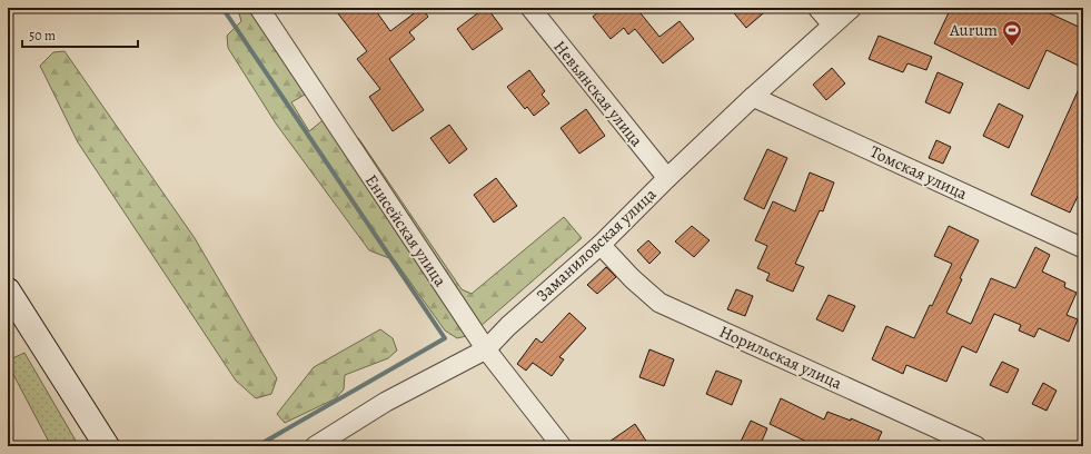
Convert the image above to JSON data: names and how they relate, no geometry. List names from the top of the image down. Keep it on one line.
{"streets":{"street":["Невьянская улица","Томская улица","Енисейская улица","Заманиловская улица","Норильская улица"]},"crossings":[["Невьянская улица","Заманиловская улица"],["Томская улица","Заманиловская улица"],["Енисейская улица","Заманиловская улица"],["Заманиловская улица","Норильская улица"]],"places":{"sports":["Aurum"]},"scale_bar":"50 m"}
